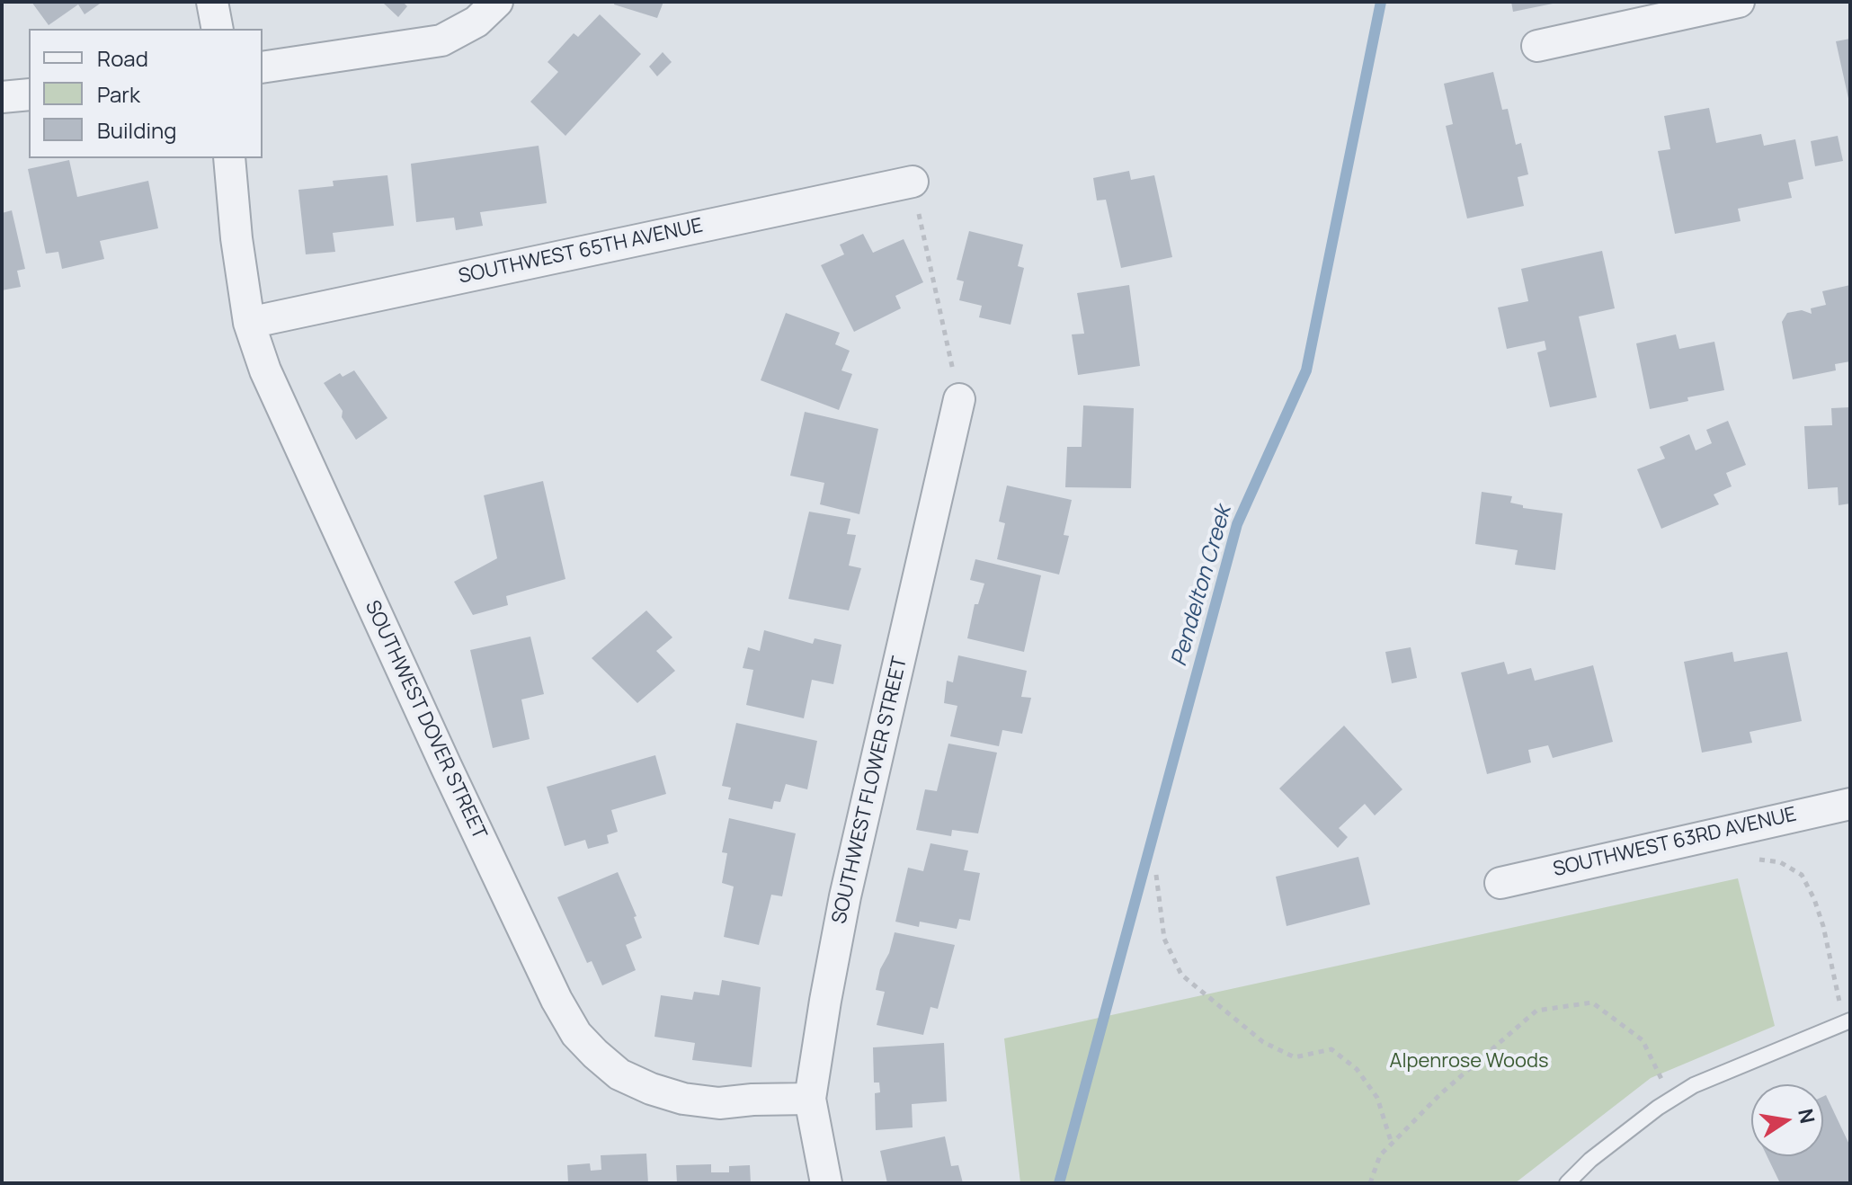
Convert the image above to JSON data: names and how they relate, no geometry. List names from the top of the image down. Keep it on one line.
{"streets":{"street":["SOUTHWEST 65TH AVENUE","SOUTHWEST DOVER STREET","SOUTHWEST FLOWER STREET","SOUTHWEST 63RD AVENUE"]},"crossings":[["SOUTHWEST 65TH AVENUE","SOUTHWEST DOVER STREET"],["SOUTHWEST DOVER STREET","SOUTHWEST FLOWER STREET"]],"water":["Pendelton Creek"],"parks":["Alpenrose Woods"],"legend":["Road","Park","Building"],"north":"right"}
